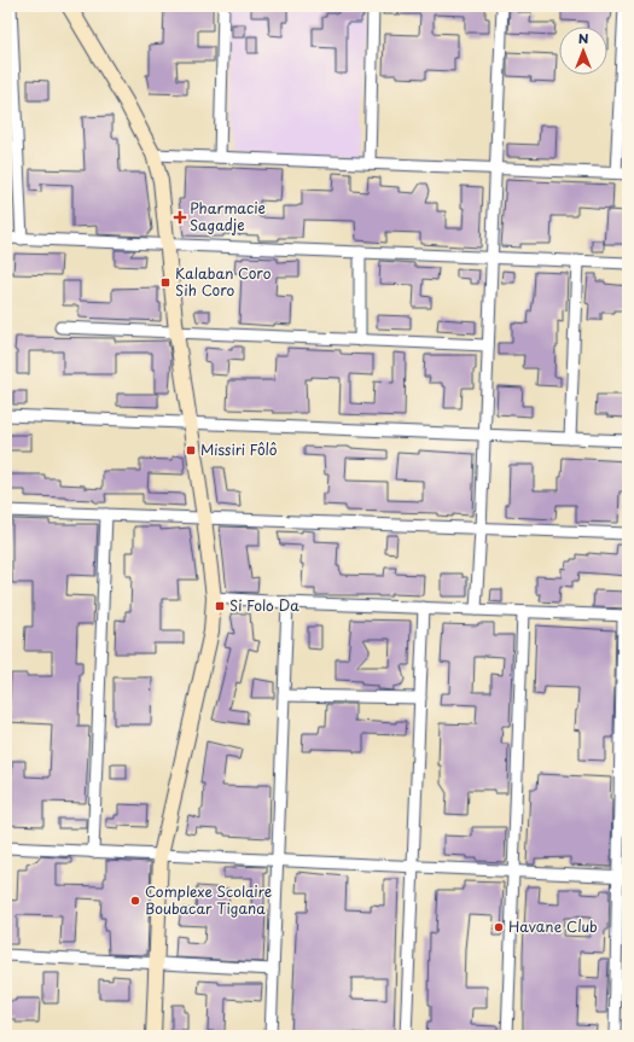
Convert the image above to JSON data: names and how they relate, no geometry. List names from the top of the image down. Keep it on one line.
{"places":{"health":["Pharmacie Sagadje"],"transit":["Kalaban Coro Sih Coro","Missiri Fôlô","Si Folo Da"],"other":["Complexe Scolaire Boubacar Tigana","Havane Club"]},"north":"top"}
